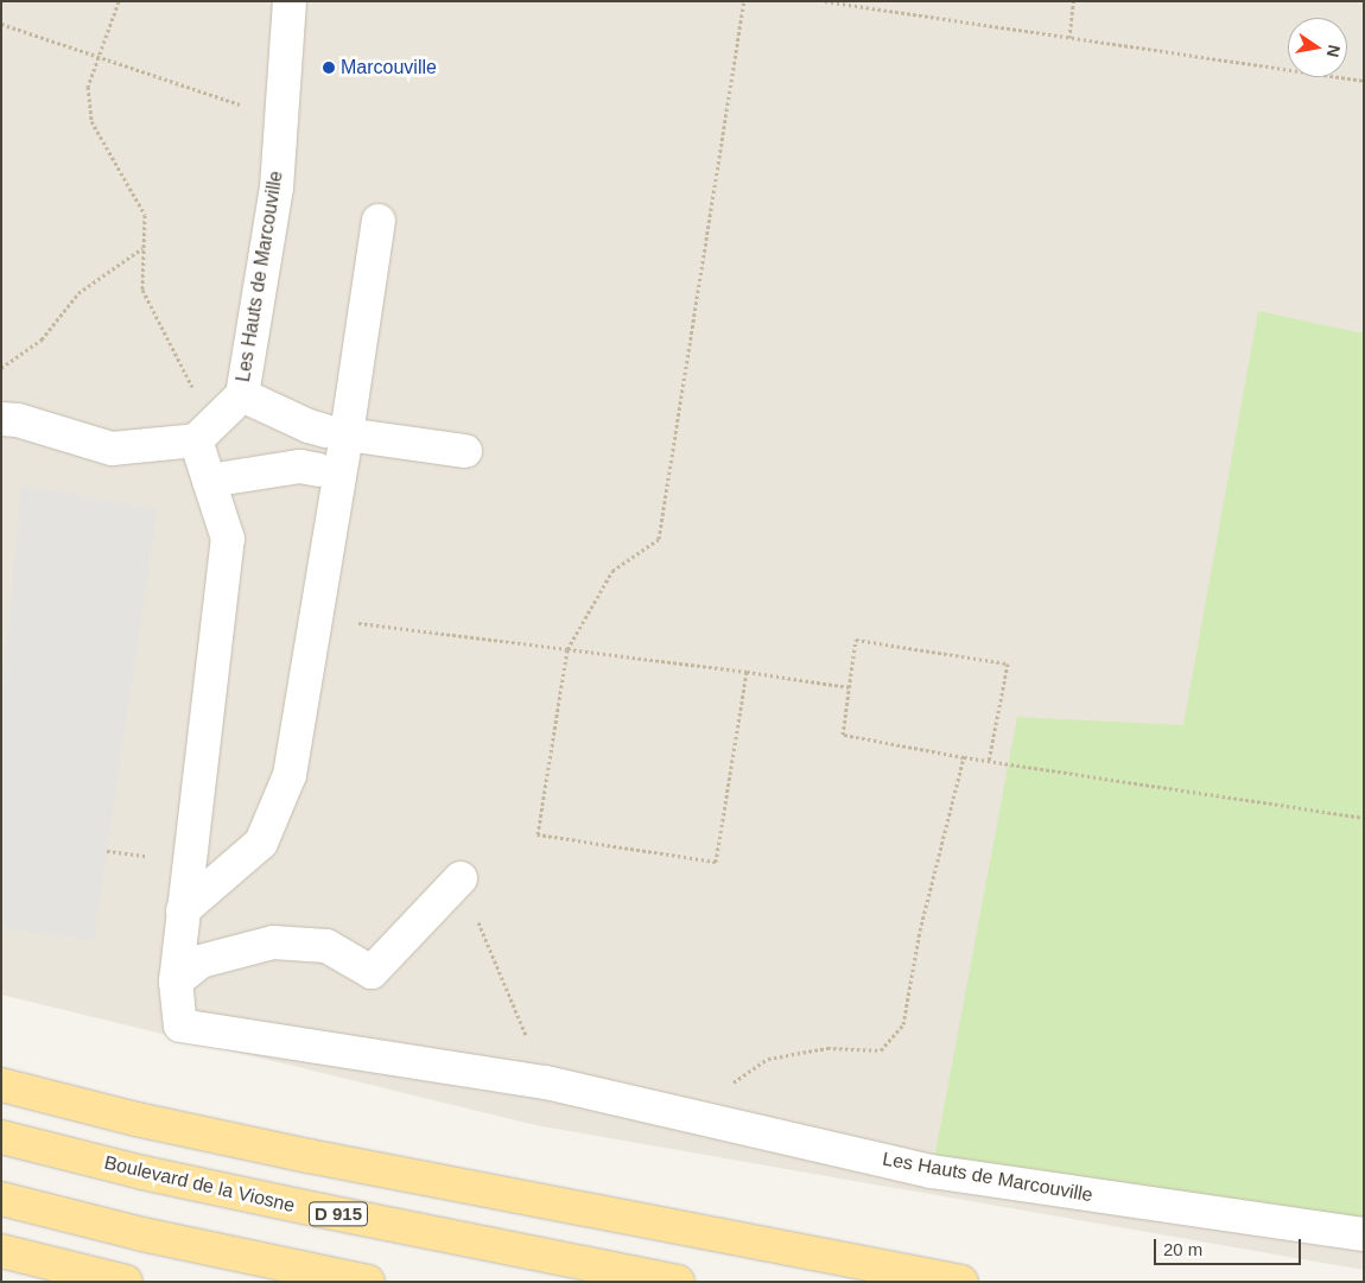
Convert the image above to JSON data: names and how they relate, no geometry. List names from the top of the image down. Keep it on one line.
{"streets":{"main road":["Boulevard de la Viosne","D 915"],"street":["Les Hauts de Marcouville"]},"places":["Marcouville"],"scale_bar":"20 m","north":"right"}
